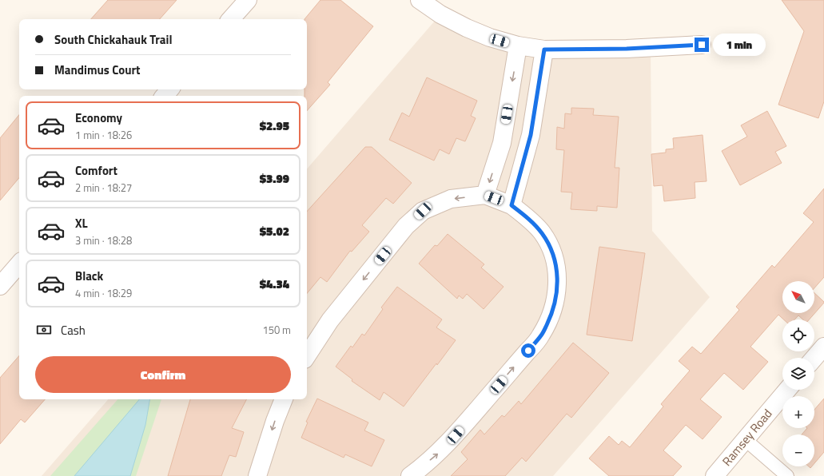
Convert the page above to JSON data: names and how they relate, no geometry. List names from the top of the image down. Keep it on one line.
{"streets":{"street":["Ramsey Road"]},"north":"top left","page":{"banner":["South Chickahauk Trail","Mandimus Court"],"bubble":"1 min","list":[{"name":"Economy","note":"1 min · 18:26","value":"$2.95"},{"name":"Comfort","note":"2 min · 18:27","value":"$3.99"},{"name":"XL","note":"3 min · 18:28","value":"$5.02"},{"name":"Black","note":"4 min · 18:29","value":"$4.34"}],"map_buttons":["+","−"],"pay":["Cash","150 m"],"buttons":"Confirm"}}
